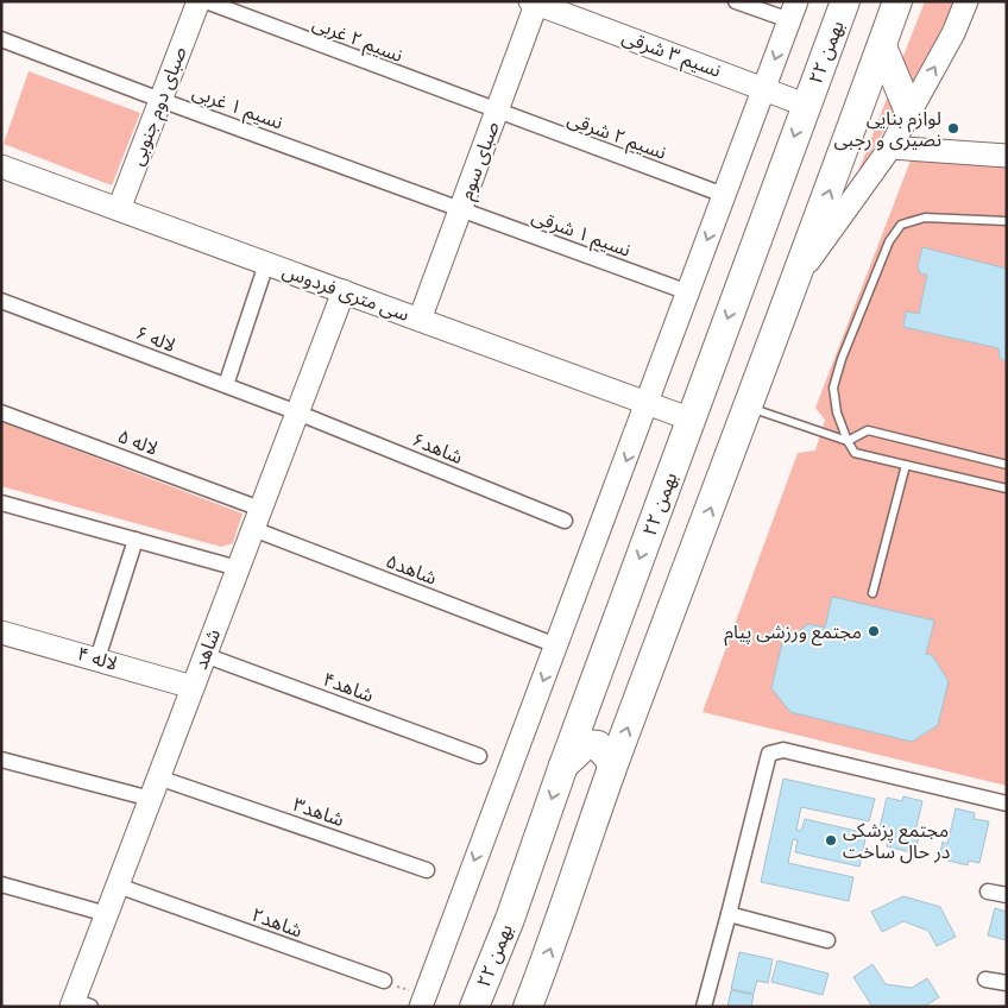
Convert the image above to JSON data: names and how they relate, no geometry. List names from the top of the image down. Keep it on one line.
{"streets":{"highway":["۲۲ بهمن"],"street":["نسیم ۲ غربی","نسیم ۳ شرقی","صبای دوم جنوبی","نسیم ۱ غربی","نسیم ۲ شرقی","صبای سوم","نسیم ۱ شرقی","سی متری فردوس","لاله ۶","لاله ۵","شاهد۶","شاهد۵","شاهد","لاله ۴","شاهد۴","شاهد۳","شاهد۲"]},"crossings":[["نسیم ۲ غربی","نسیم ۲ شرقی"],["نسیم ۲ غربی","صبای سوم"],["۲۲ بهمن","نسیم ۳ شرقی"],["۲۲ بهمن","سی متری فردوس"],["نسیم ۳ شرقی","صبای سوم"],["صبای دوم جنوبی","نسیم ۱ غربی"],["صبای دوم جنوبی","سی متری فردوس"],["نسیم ۱ غربی","صبای سوم"],["نسیم ۱ غربی","نسیم ۱ شرقی"],["نسیم ۲ شرقی","صبای سوم"],["صبای سوم","نسیم ۱ شرقی"],["صبای سوم","سی متری فردوس"],["سی متری فردوس","شاهد"],["لاله ۶","شاهد۶"],["لاله ۶","شاهد"],["لاله ۵","شاهد۵"],["لاله ۵","شاهد"],["شاهد۶","شاهد"],["شاهد۵","شاهد"],["شاهد","لاله ۴"],["شاهد","شاهد۴"],["شاهد","شاهد۳"],["شاهد","شاهد۲"]],"places":["لوازم بنایی نصیری و رجبی","مجتمع ورزشی پیام","مجتمع پزشکی در حال ساخت"]}
